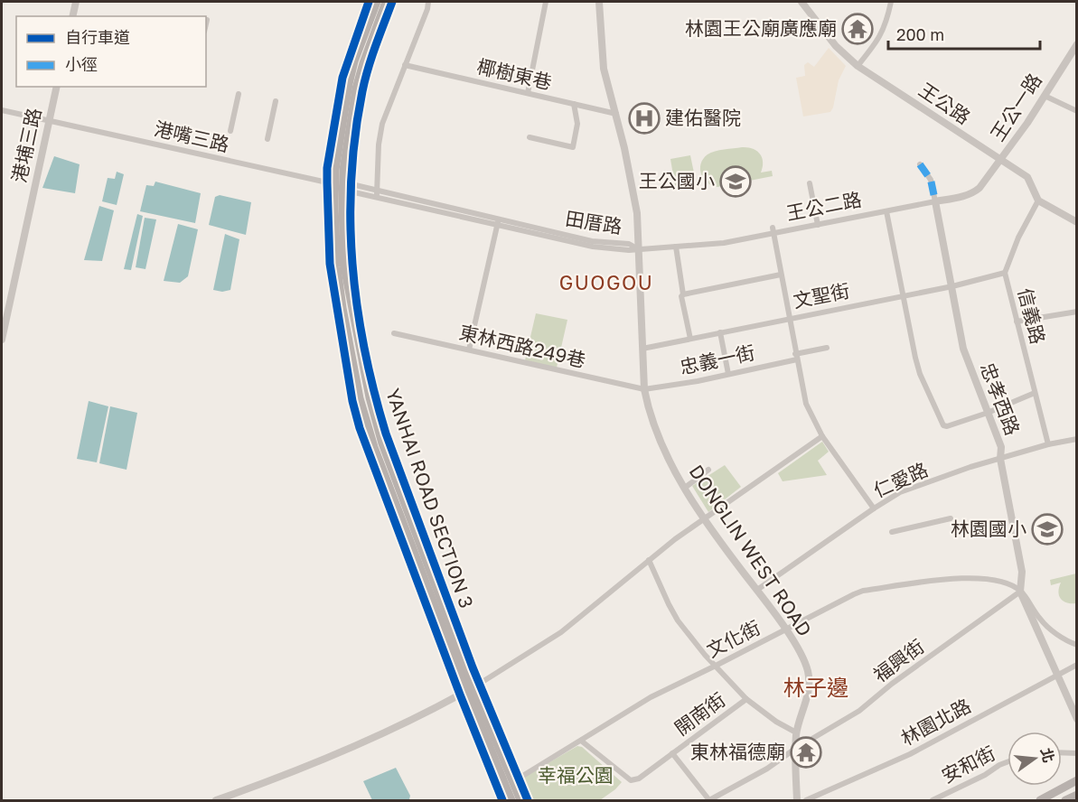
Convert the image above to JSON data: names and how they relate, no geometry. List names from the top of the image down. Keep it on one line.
{"streets":{"main road":["YANHAI ROAD SECTION 3"],"street":["椰樹東巷","王公路","王公一路","港嘴三路","港埔三路","王公二路","田厝路","文聖街","信義路","東林西路249巷","忠義一街","忠孝西路","仁愛路","DONGLIN WEST ROAD","文化街","福興街","開南街","林園北路","安和街"]},"crossings":[["椰樹東巷","DONGLIN WEST ROAD"],["王公路","王公一路"],["王公路","王公二路"],["王公路","信義路"],["王公一路","王公二路"],["港嘴三路","港埔三路"],["港嘴三路","田厝路"],["港嘴三路","YANHAI ROAD SECTION 3"],["王公二路","田厝路"],["王公二路","忠孝西路"],["王公二路","DONGLIN WEST ROAD"],["田厝路","YANHAI ROAD SECTION 3"],["田厝路","DONGLIN WEST ROAD"],["文聖街","信義路"],["文聖街","忠孝西路"],["文聖街","DONGLIN WEST ROAD"],["信義路","仁愛路"],["東林西路249巷","忠義一街"],["東林西路249巷","DONGLIN WEST ROAD"],["忠義一街","DONGLIN WEST ROAD"],["忠孝西路","仁愛路"],["忠孝西路","文化街"],["忠孝西路","福興街"],["忠孝西路","林園北路"],["仁愛路","DONGLIN WEST ROAD"],["DONGLIN WEST ROAD","文化街"],["DONGLIN WEST ROAD","福興街"],["文化街","福興街"],["文化街","開南街"],["福興街","開南街"]],"districts":["GUOGOU","林子邊"],"parks":["幸福公園"],"places":{"temple":["林園王公廟廣應廟","東林福德廟"],"hospital":["建佑醫院"],"school or university":["王公國小","林園國小"]},"legend":["自行車道","小徑"],"scale_bar":"200 m","north":"right"}
